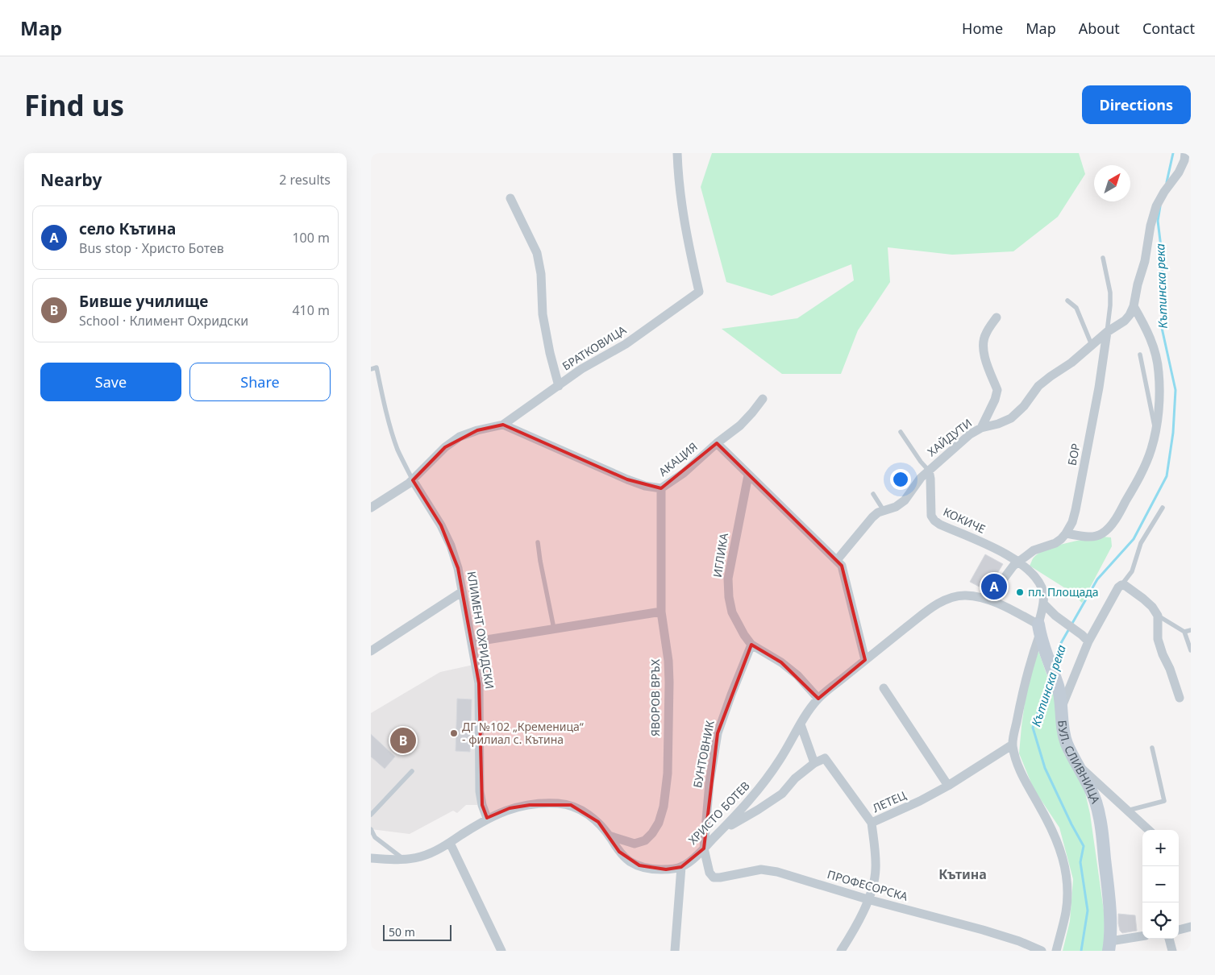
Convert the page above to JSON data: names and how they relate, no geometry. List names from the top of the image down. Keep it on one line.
{"streets":{"street":["БРАТКОВИЦА","ХАЙДУТИ","БОР","АКАЦИЯ","КОКИЧЕ","ИГЛИКА","КЛИМЕНТ ОХРИДСКИ","ЯВОРОВ ВРЪХ","БУНТОВНИК","БУЛ. СЛИВНИЦА","ЛЕТЕЦ","ХРИСТО БОТЕВ","ПРОФЕСОРСКА"]},"crossings":[["БРАТКОВИЦА","АКАЦИЯ"],["ХАЙДУТИ","БОР"],["ХАЙДУТИ","КОКИЧЕ"],["БОР","КОКИЧЕ"],["АКАЦИЯ","ЯВОРОВ ВРЪХ"],["ИГЛИКА","БУНТОВНИК"],["ИГЛИКА","ХРИСТО БОТЕВ"],["БУНТОВНИК","ХРИСТО БОТЕВ"],["БУНТОВНИК","ПРОФЕСОРСКА"],["ЛЕТЕЦ","ПРОФЕСОРСКА"],["ХРИСТО БОТЕВ","ПРОФЕСОРСКА"]],"districts":["Кътина"],"water":["Кътинска река"],"places":["пл. Площада","ДГ №102 „Кременица“ - филиал с. Кътина"],"scale_bar":"50 m","north":"top right","page":{"header":"Map","nav":["Home","Map","About","Contact"],"buttons":["Directions",["Save","Share"]],"title":"Find us","heading":["Nearby","2 results"],"list":[{"mark":"A","name":"село Кътина","note":"Bus stop · Христо Ботев","value":"100 m"},{"mark":"B","name":"Бивше училище","note":"School · Климент Охридски","value":"410 m"}],"pins":["A","B"],"map_buttons":["+","−"],"scale":"50 m"}}
